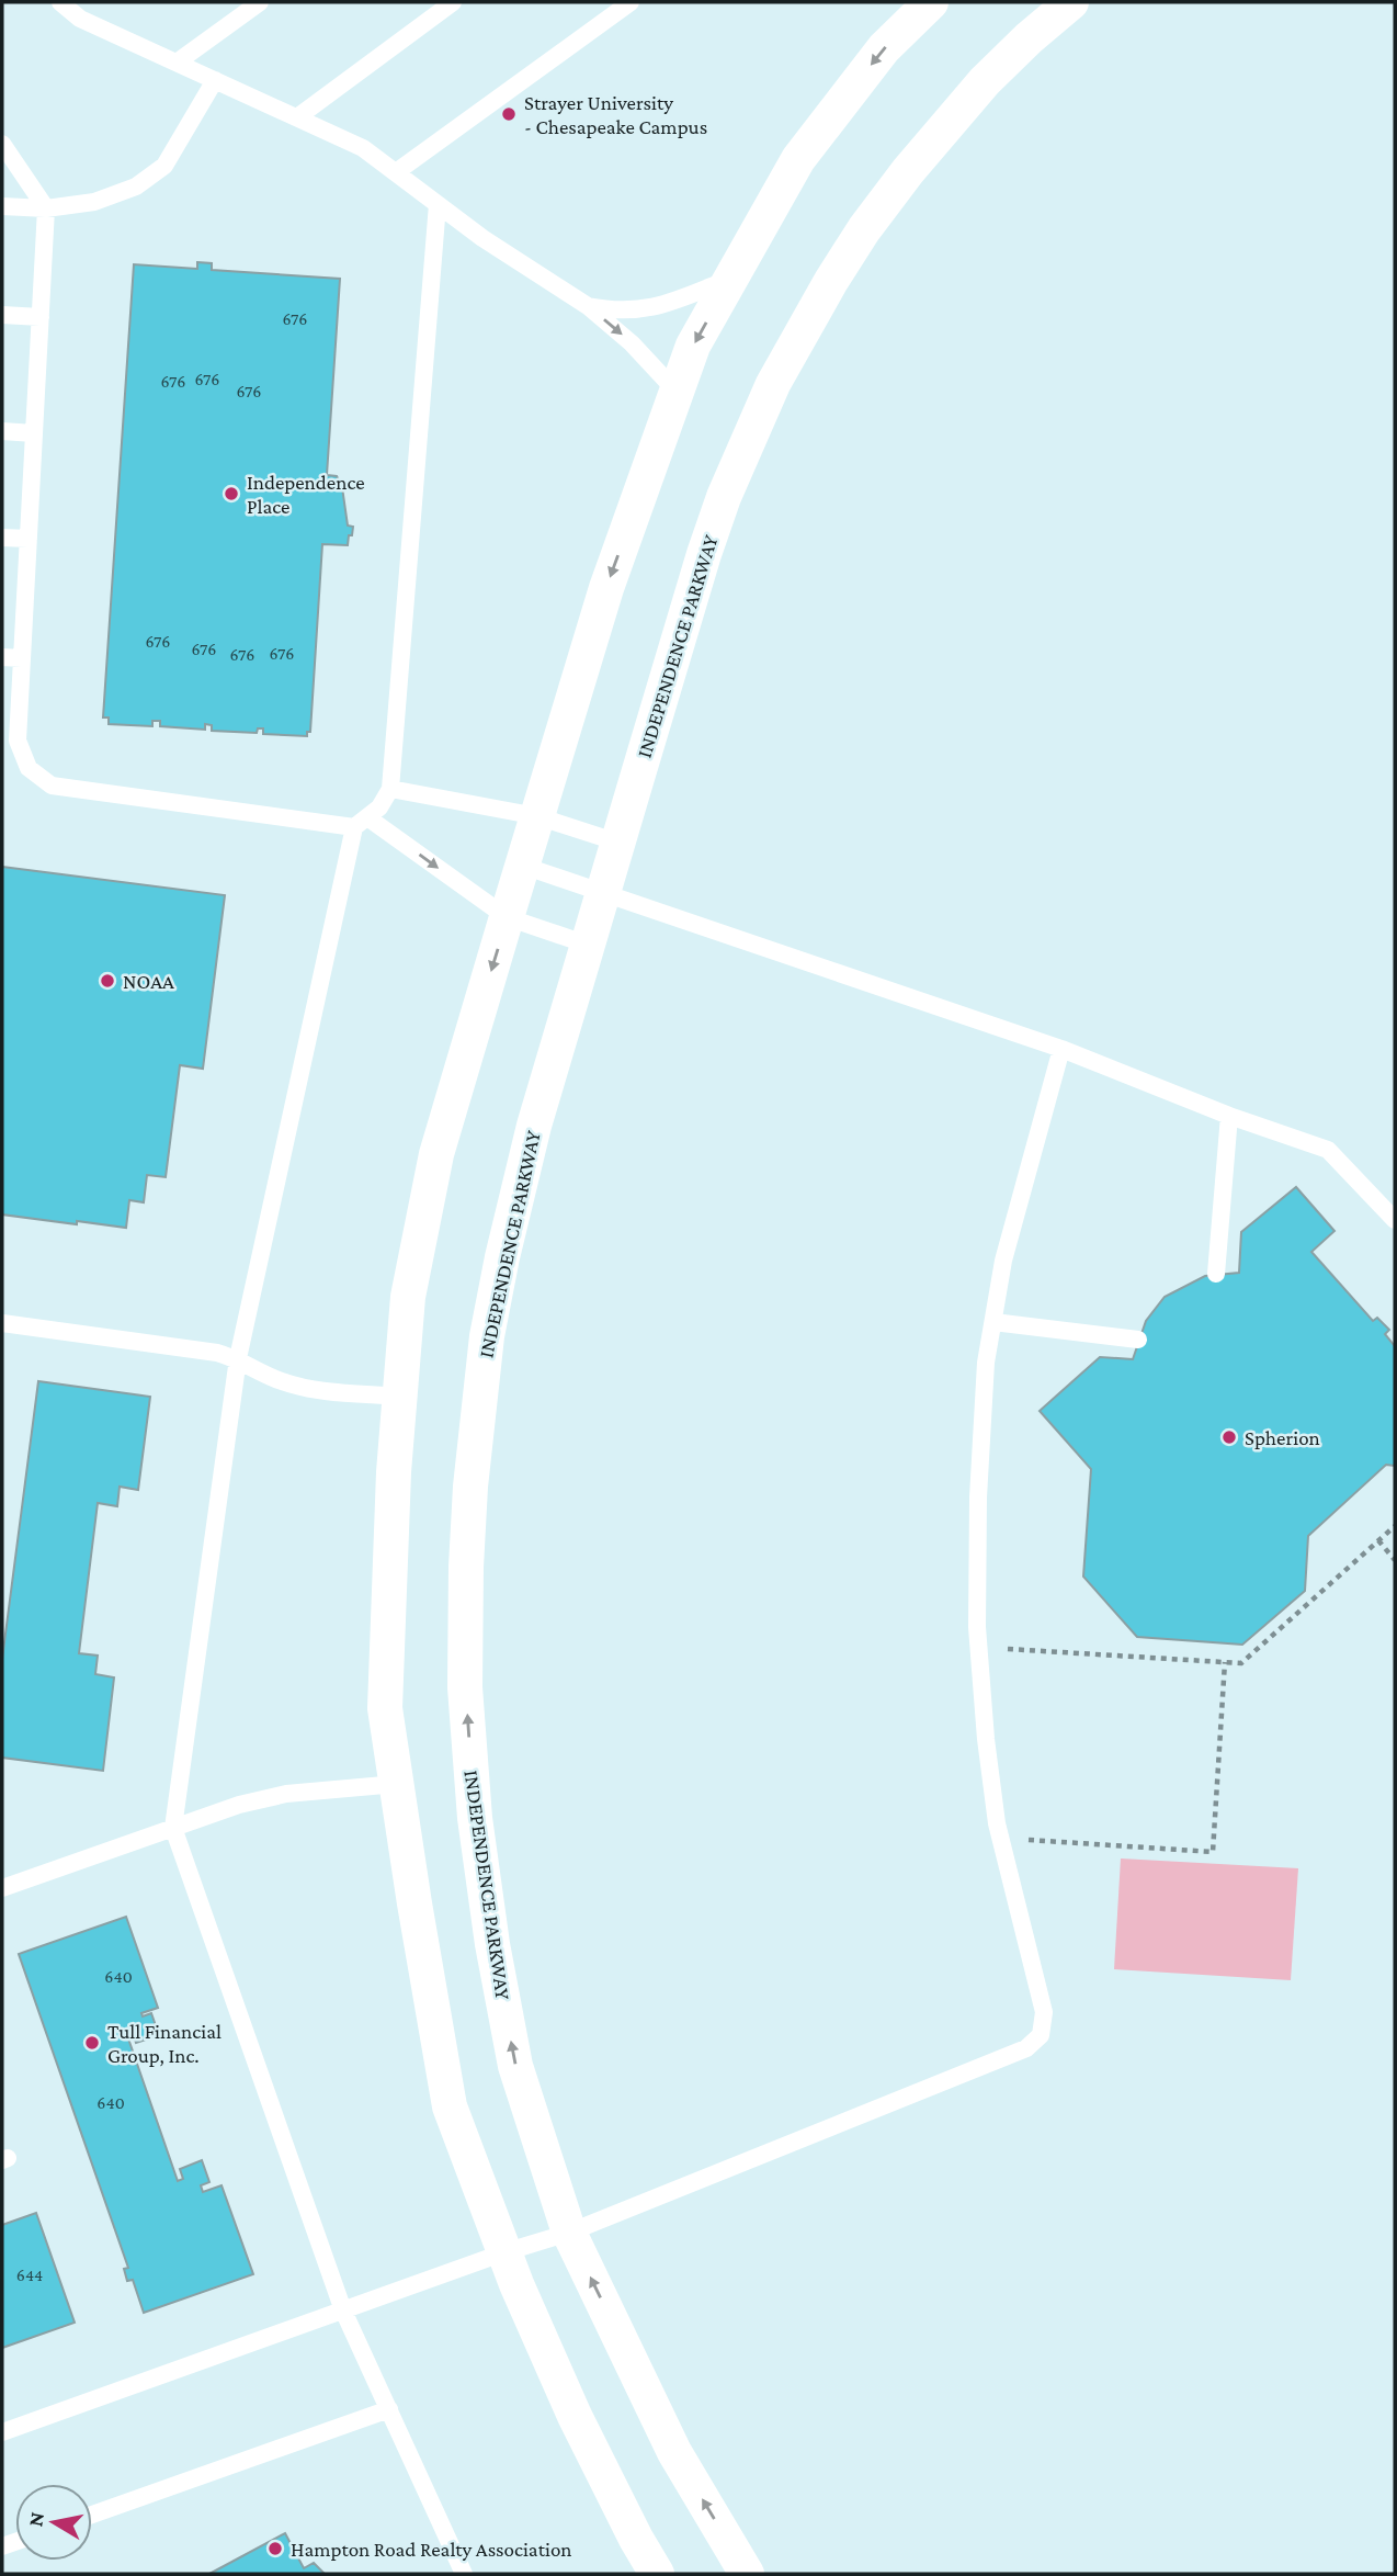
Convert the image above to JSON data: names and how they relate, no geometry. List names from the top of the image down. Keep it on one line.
{"streets":{"street":["INDEPENDENCE PARKWAY"]},"places":["Strayer University - Chesapeake Campus","Independence Place","NOAA","Spherion","Tull Financial Group, Inc.","Hampton Road Realty Association"],"house_numbers":["676","676","676","676","676","676","676","676","640","640","644"],"north":"left"}
